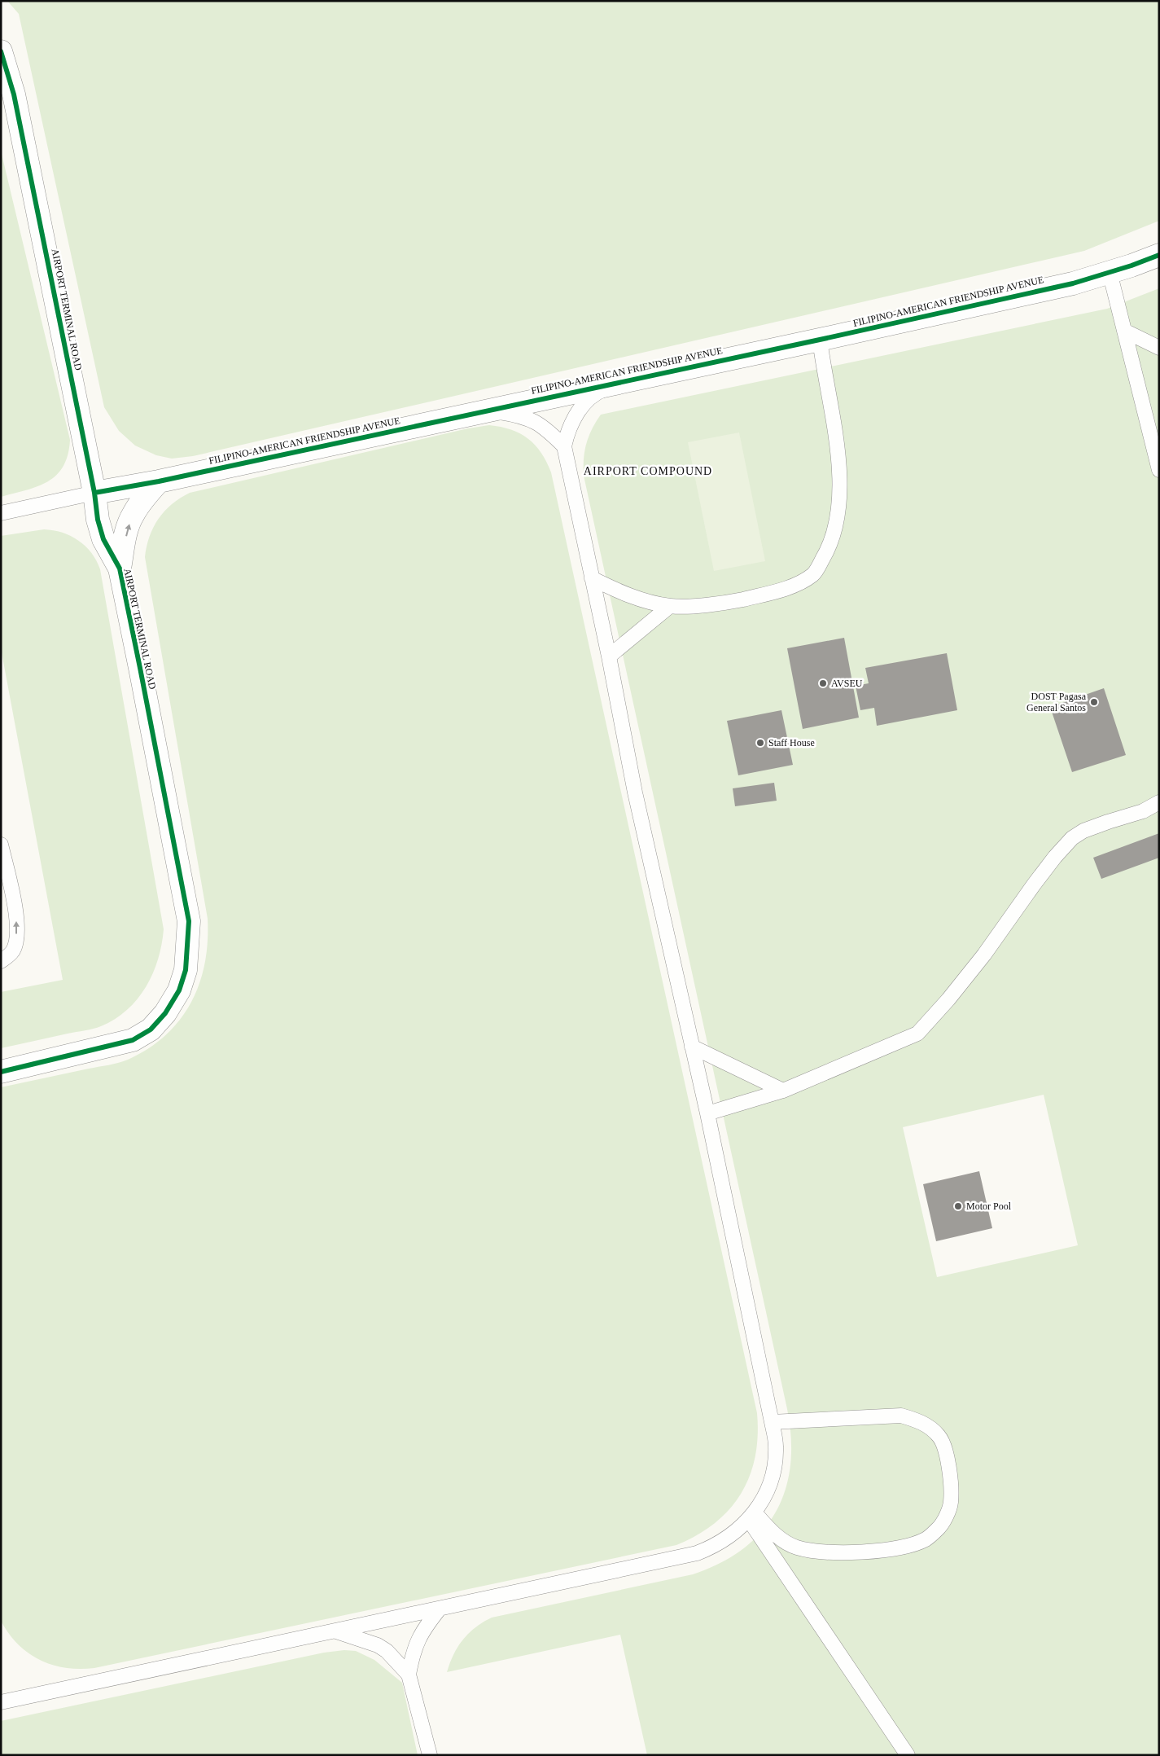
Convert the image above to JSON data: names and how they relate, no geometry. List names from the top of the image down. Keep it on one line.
{"streets":{"street":["FILIPINO-AMERICAN FRIENDSHIP AVENUE","AIRPORT TERMINAL ROAD"]},"crossings":[["FILIPINO-AMERICAN FRIENDSHIP AVENUE","AIRPORT TERMINAL ROAD"]],"districts":["AIRPORT COMPOUND"],"places":["AVSEU","DOST Pagasa General Santos","Staff House","Motor Pool"]}
